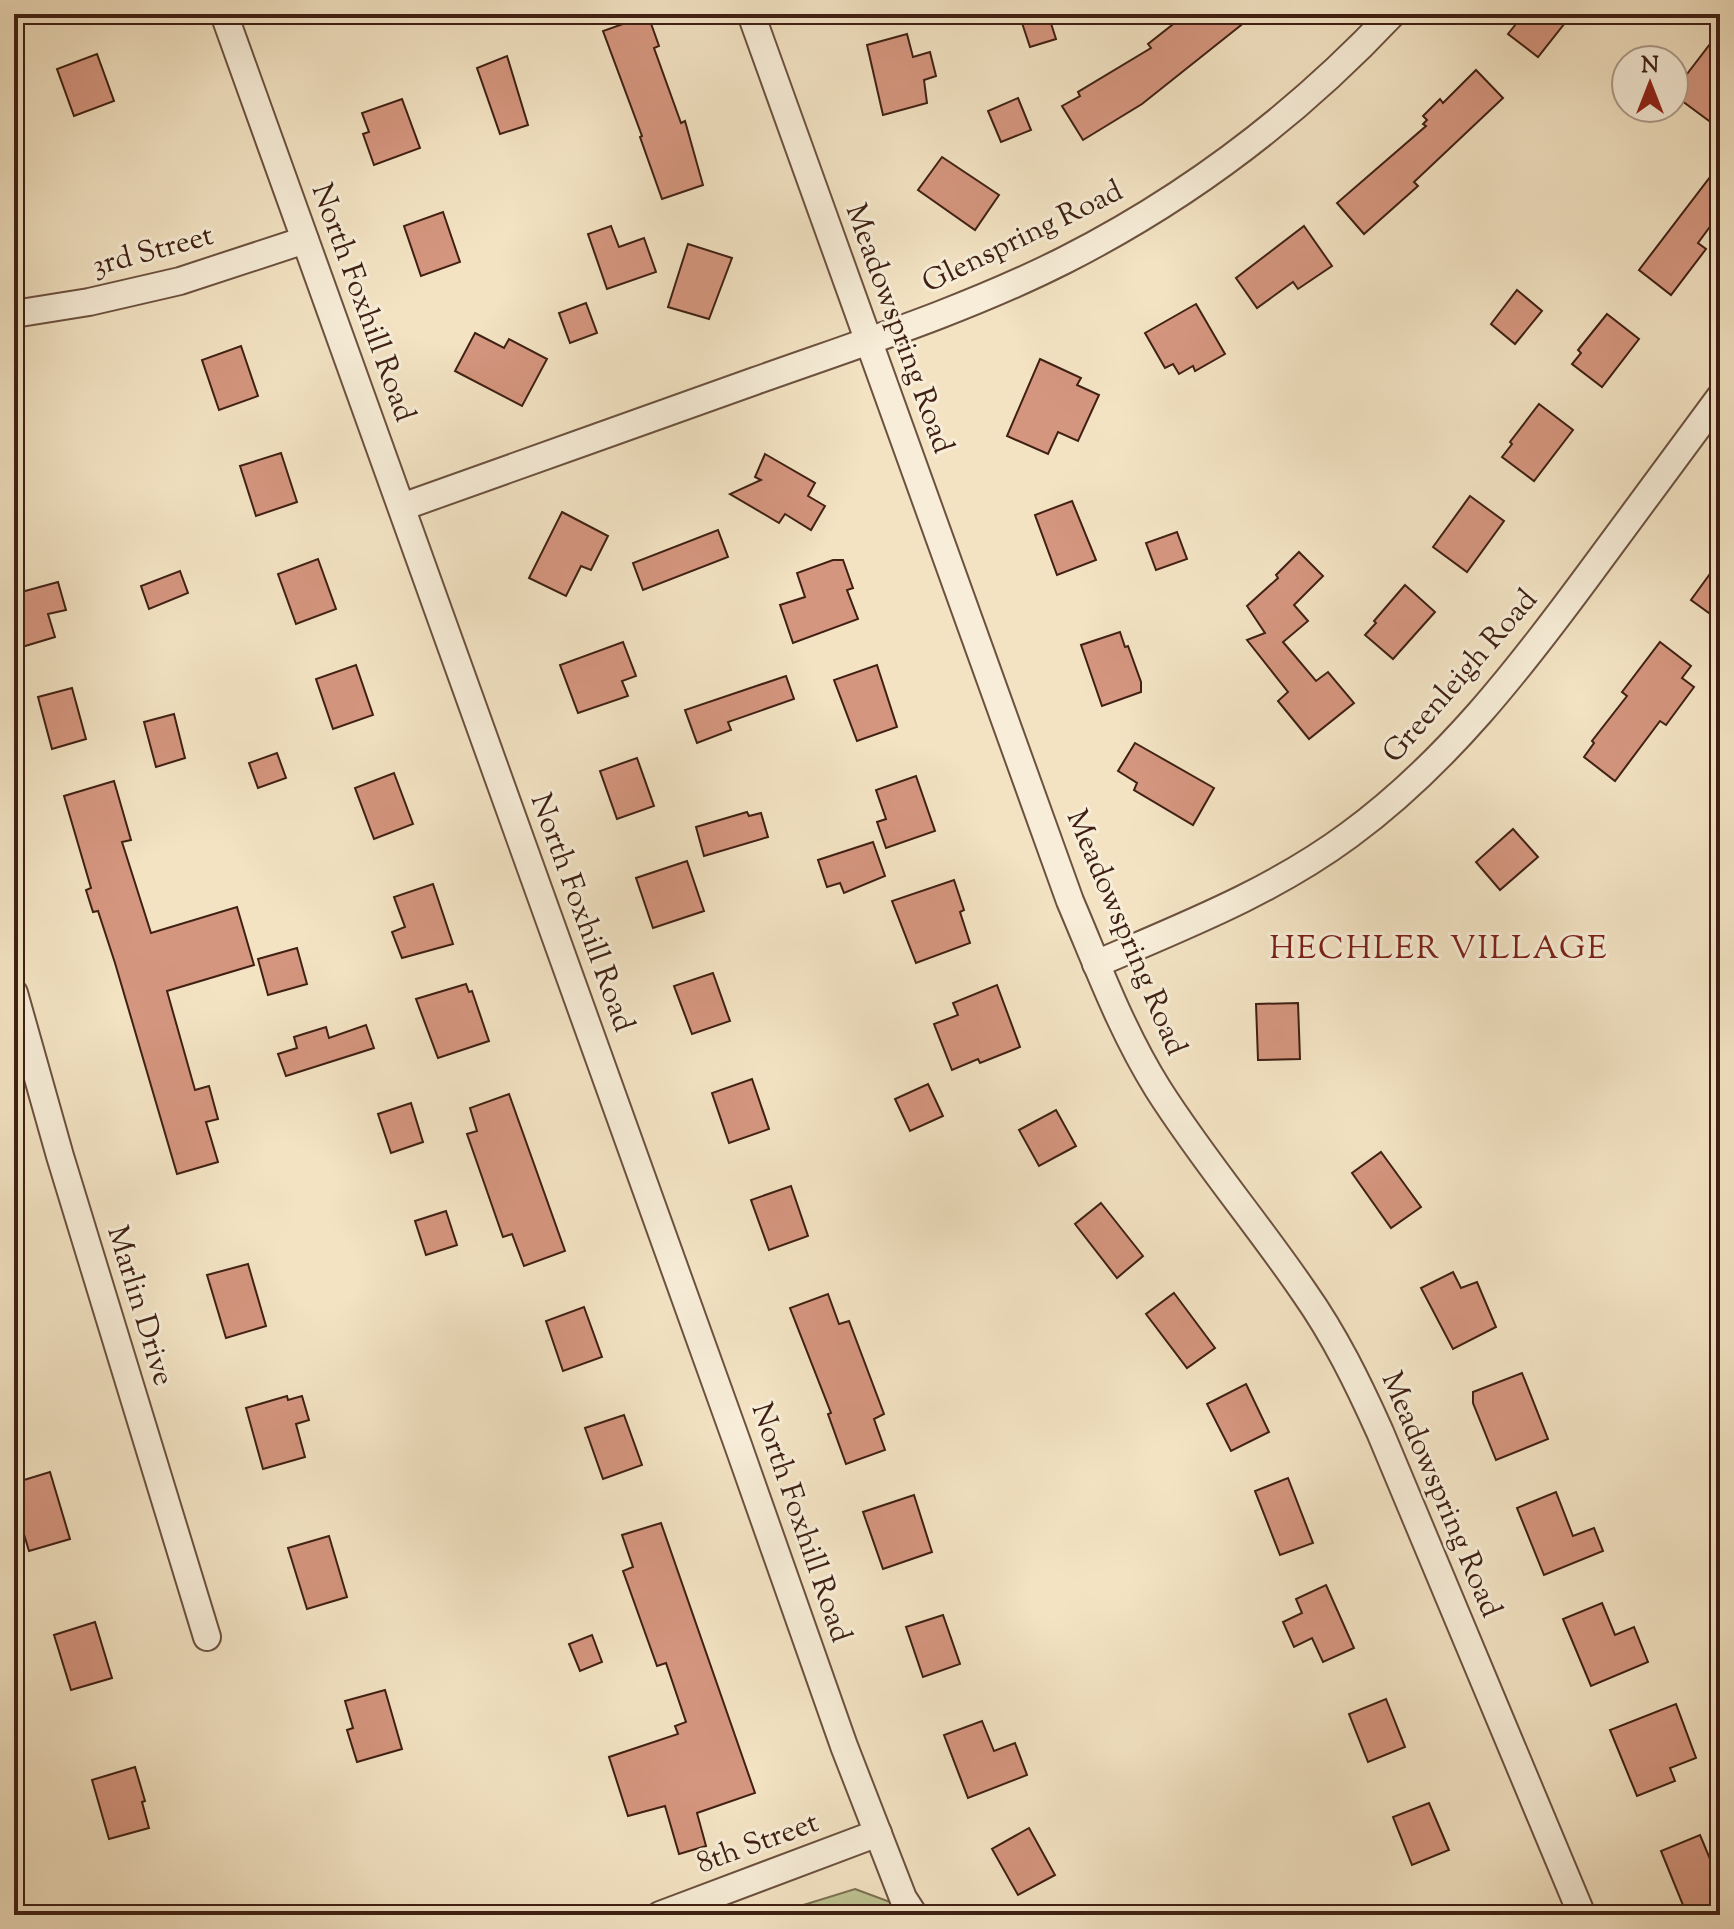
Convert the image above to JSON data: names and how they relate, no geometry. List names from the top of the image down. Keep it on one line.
{"streets":{"street":["Glenspring Road","3rd Street","North Foxhill Road","Meadowspring Road","Greenleigh Road","Marlin Drive","8th Street"]},"crossings":[["Glenspring Road","North Foxhill Road"],["Glenspring Road","Meadowspring Road"],["3rd Street","North Foxhill Road"],["North Foxhill Road","8th Street"],["Meadowspring Road","Greenleigh Road"]],"districts":["HECHLER VILLAGE"],"north":"top"}
